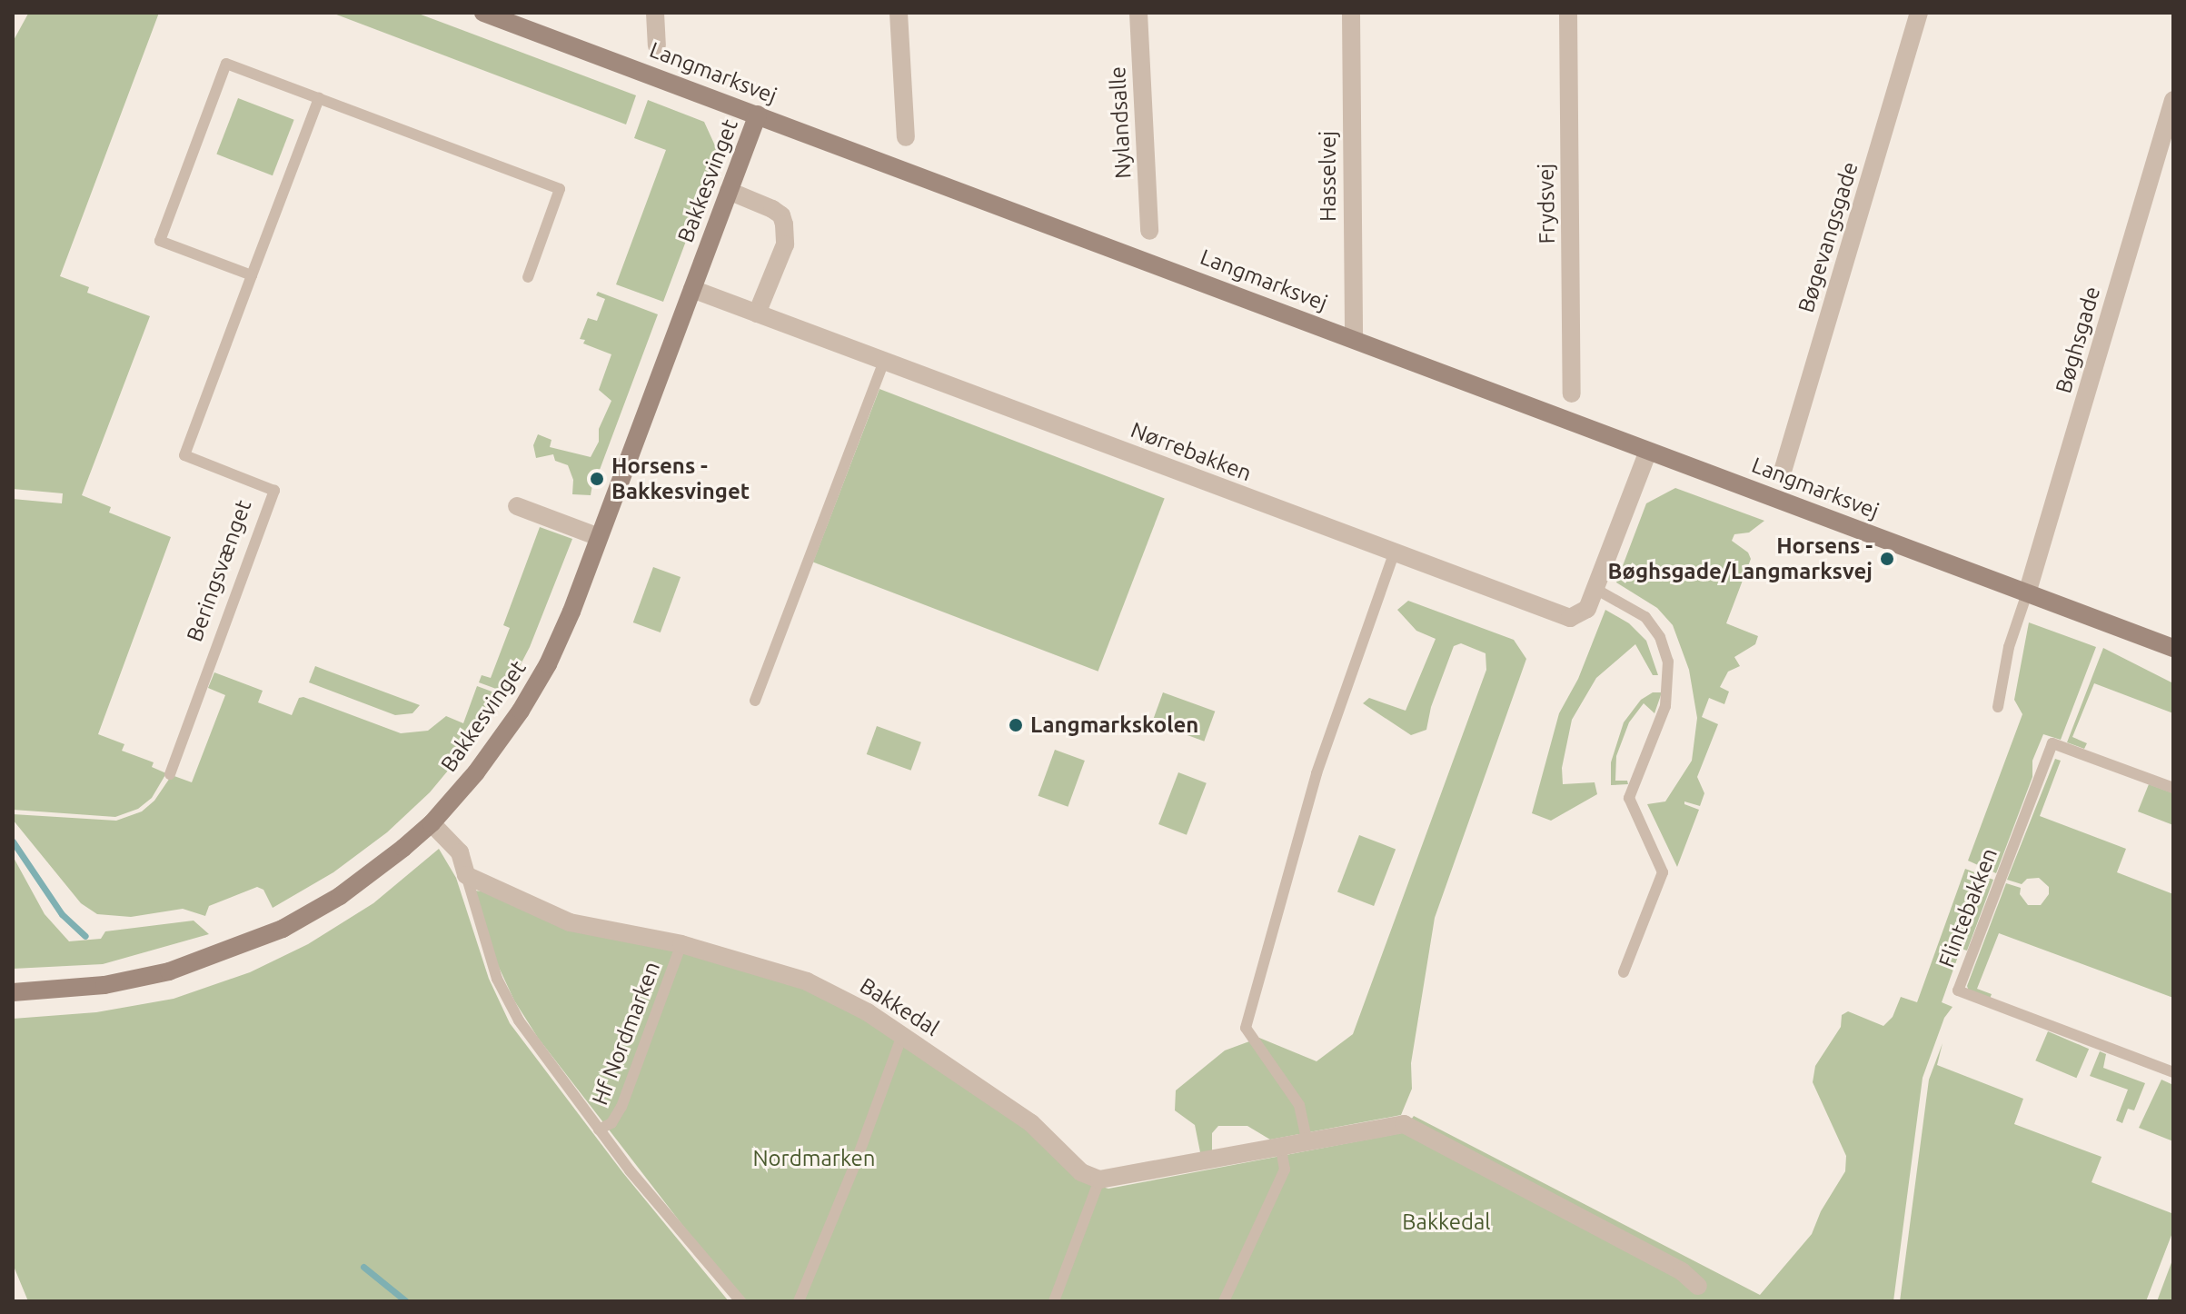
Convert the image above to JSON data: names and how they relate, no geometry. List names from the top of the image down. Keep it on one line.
{"streets":{"main road":["Langmarksvej","Bakkesvinget"],"street":["Nylandsalle","Hasselvej","Frydsvej","Bøgevangsgade","Bøghsgade","Nørrebakken","Bakkedal"],"lane":["Beringsvænget","Flintebakken","Hf Nordmarken"]},"crossings":[["Langmarksvej","Hasselvej"],["Langmarksvej","Bakkesvinget"],["Langmarksvej","Bøghsgade"],["Langmarksvej","Nørrebakken"],["Bakkesvinget","Nørrebakken"],["Bakkedal","Hf Nordmarken"]],"parks":["Nordmarken","Bakkedal"],"places":["Horsens - Bakkesvinget","Horsens - Bøghsgade/Langmarksvej","Langmarkskolen"]}
